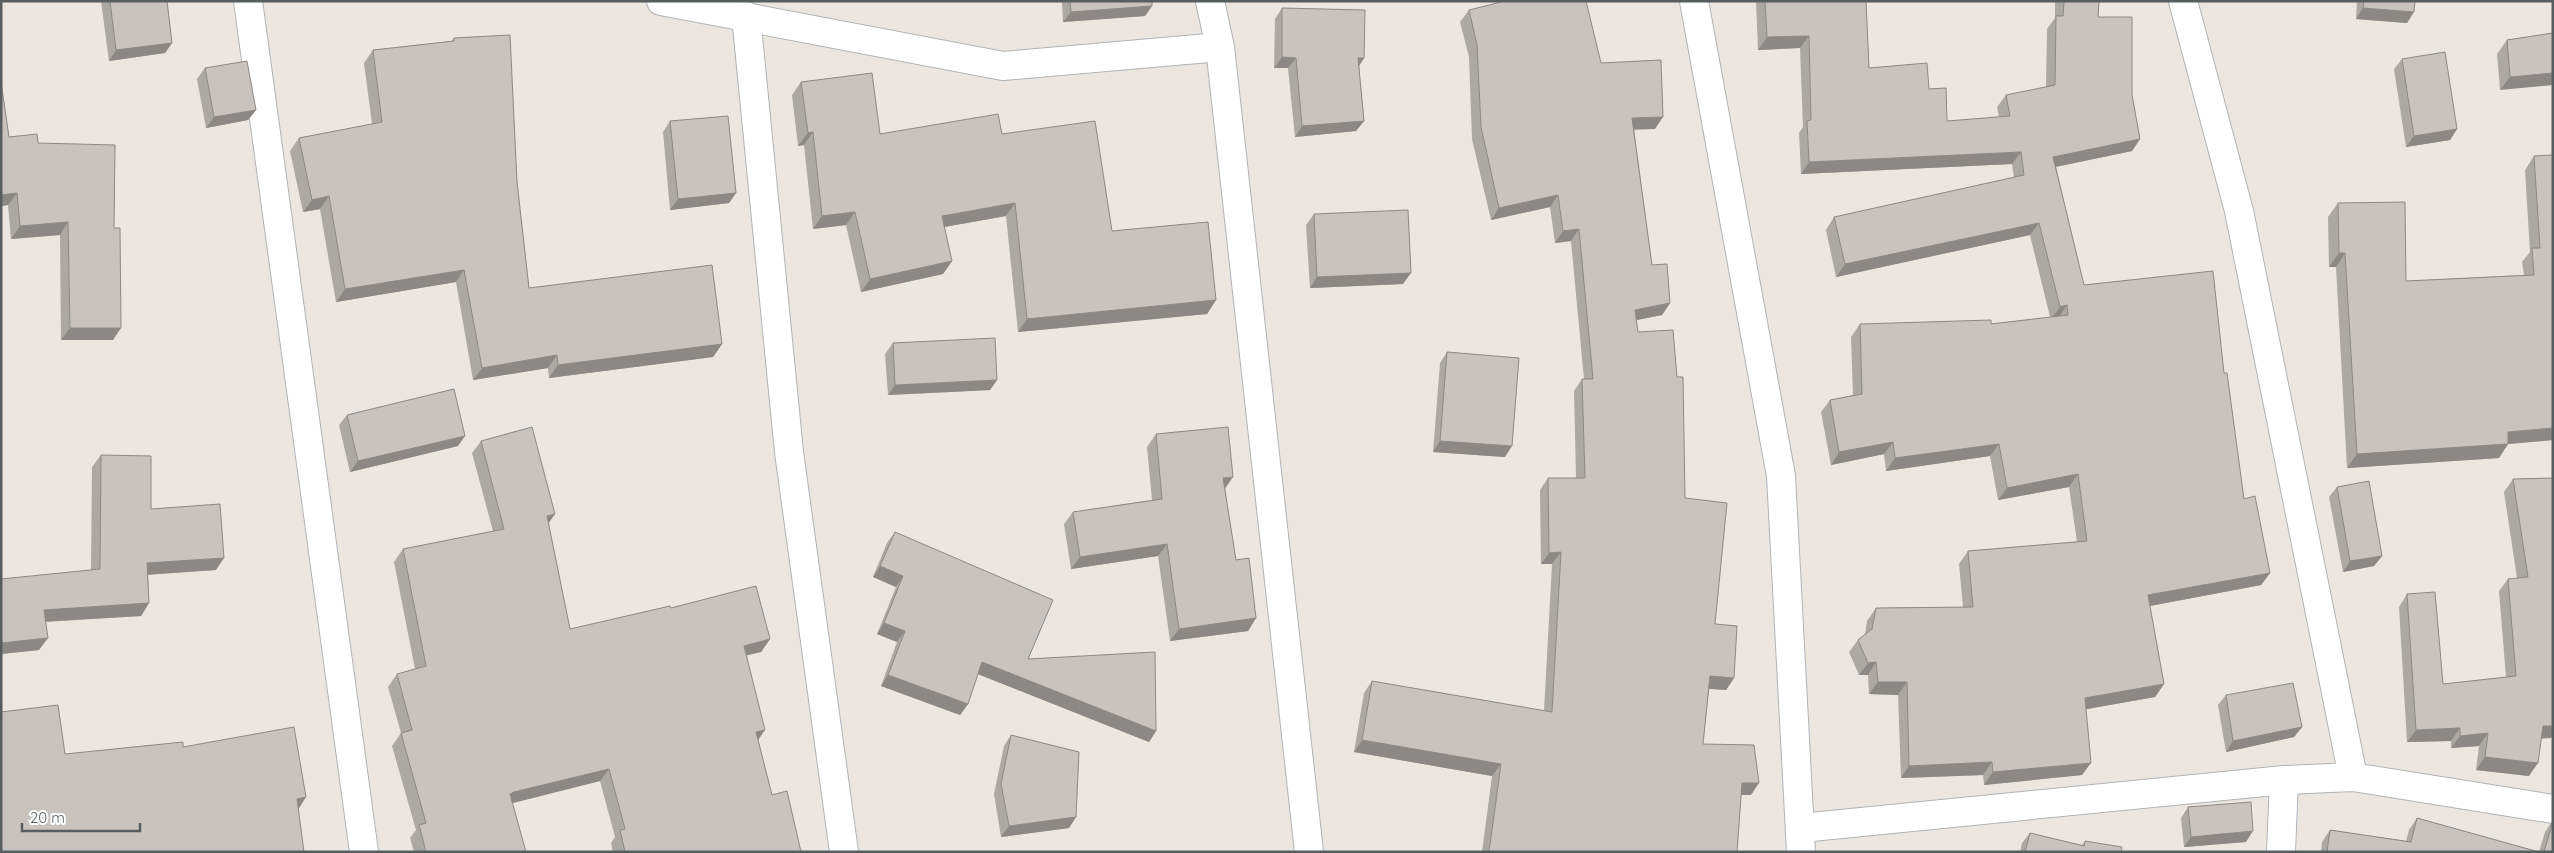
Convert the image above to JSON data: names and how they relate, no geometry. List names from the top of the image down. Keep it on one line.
{"scale_bar":"20 m"}
